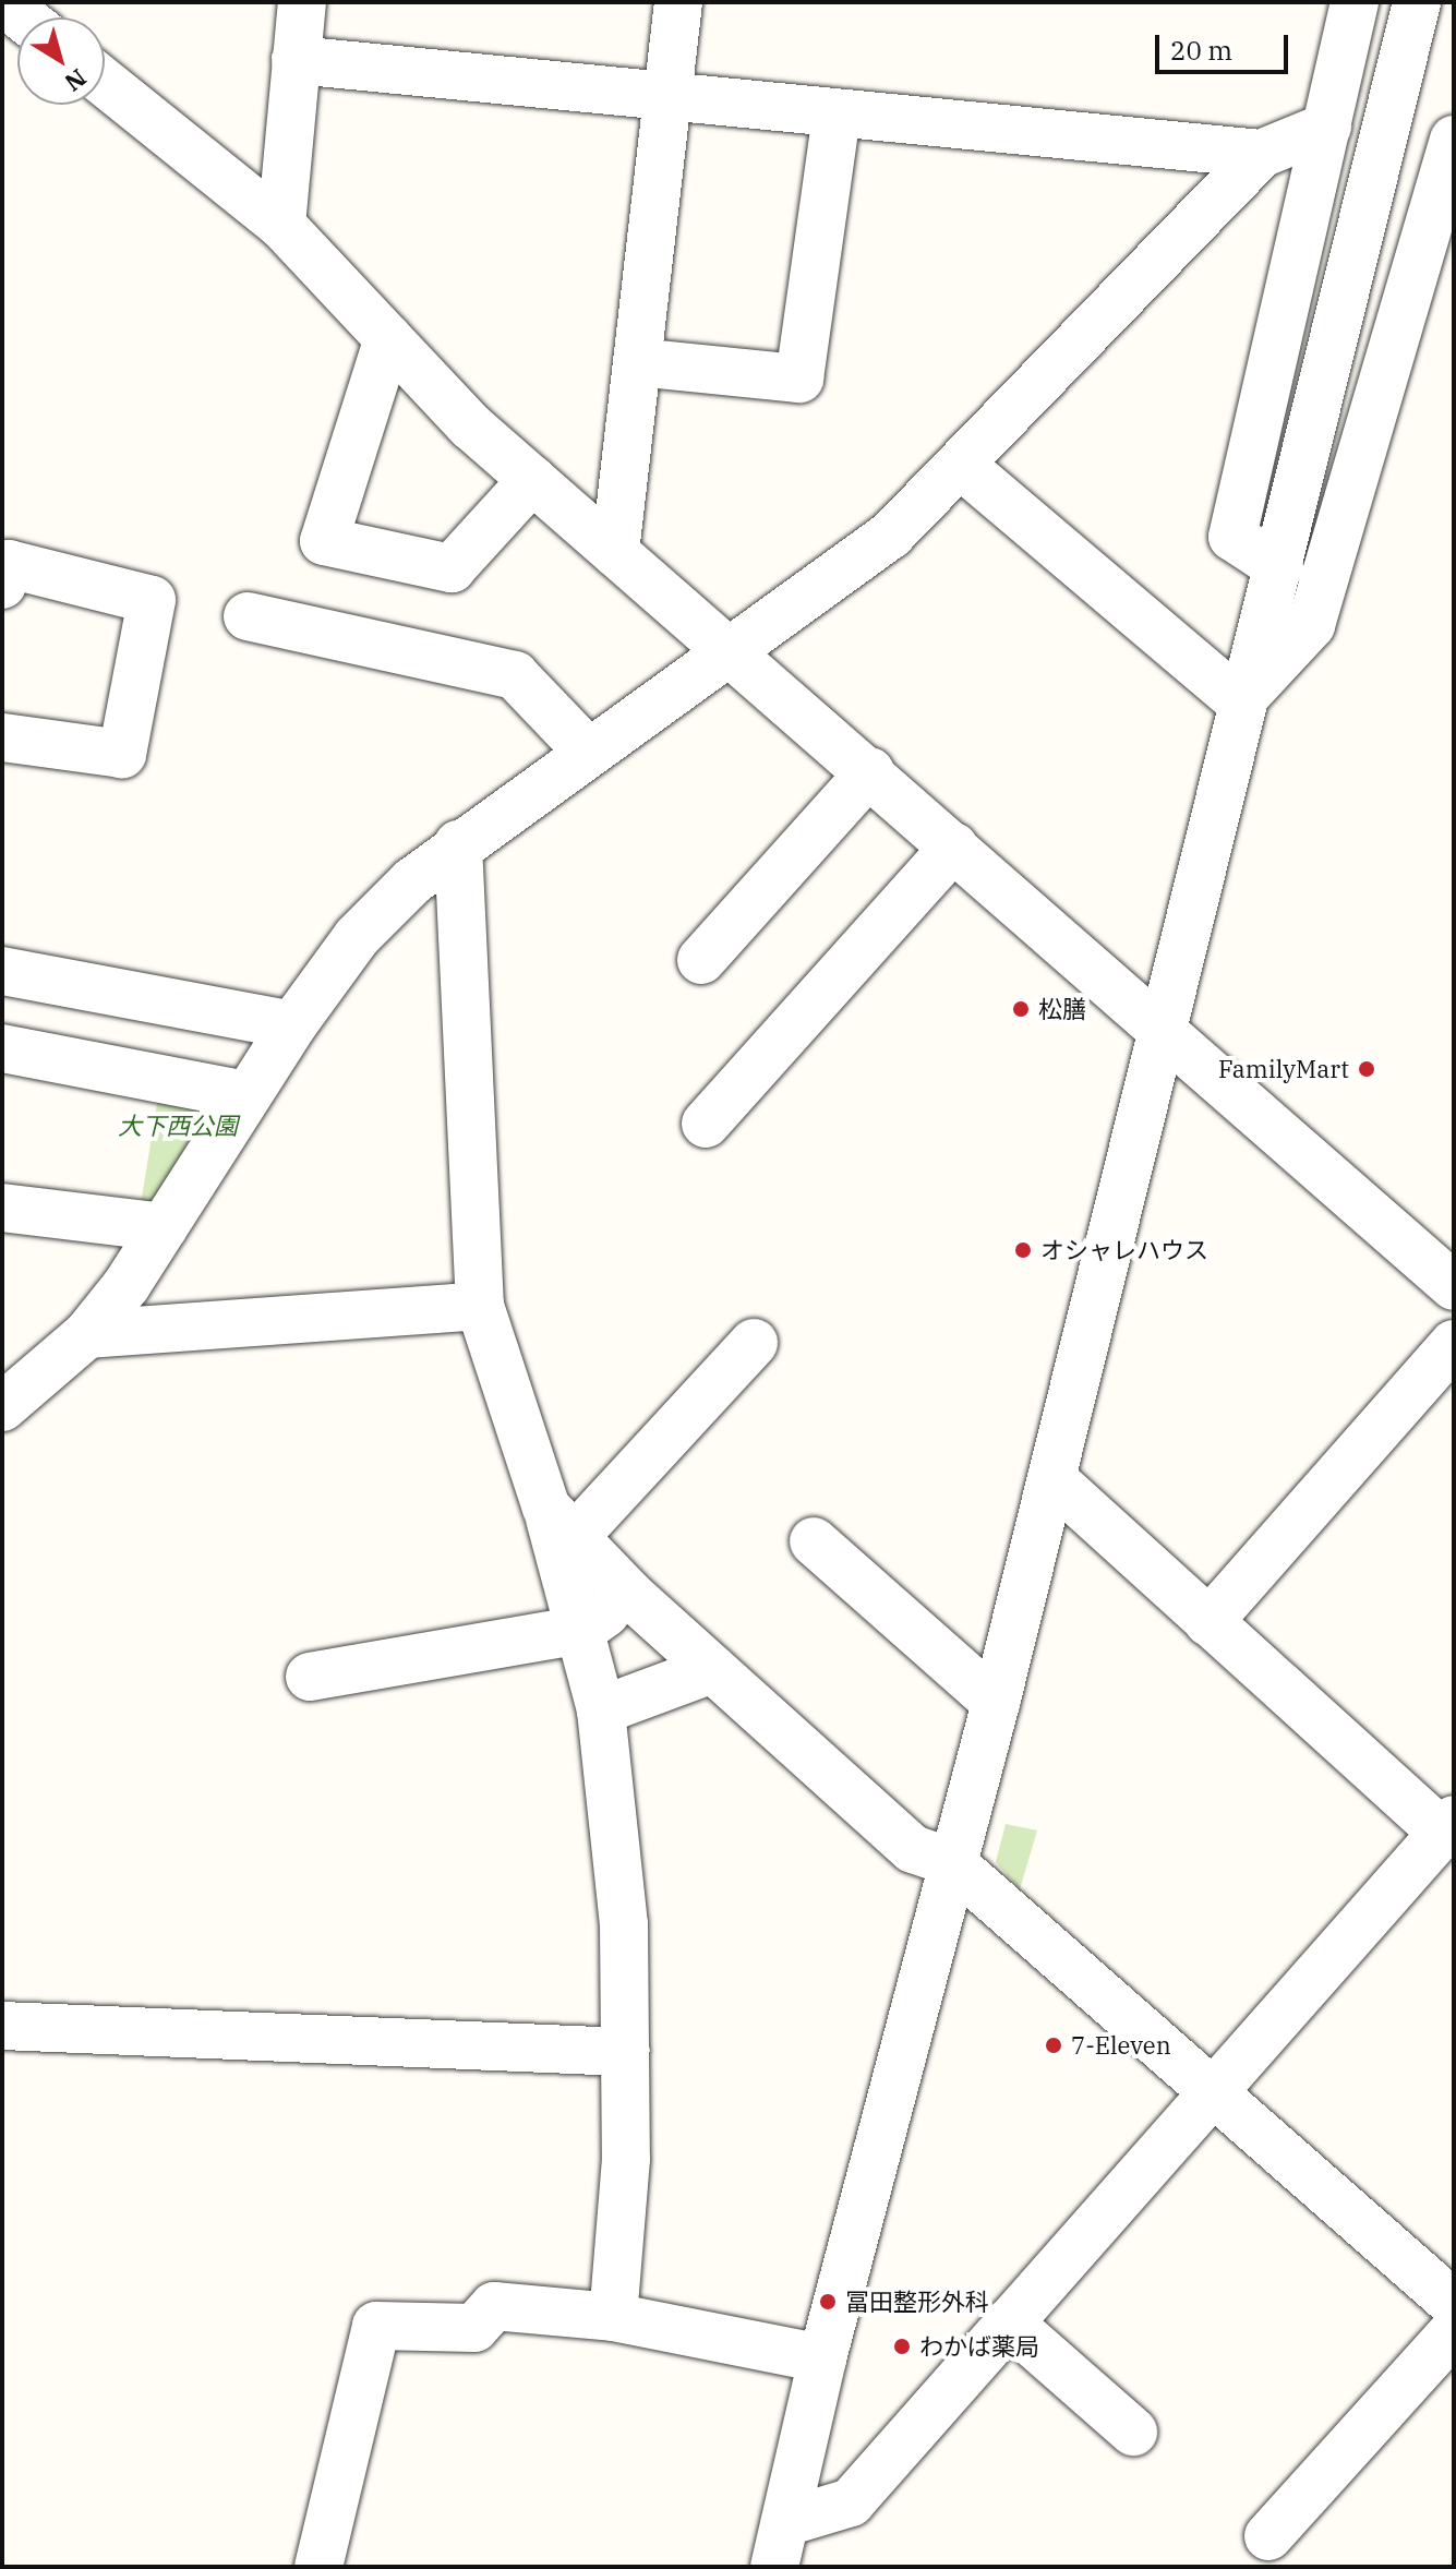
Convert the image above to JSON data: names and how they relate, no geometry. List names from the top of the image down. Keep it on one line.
{"parks":["大下西公園"],"places":["松膳","FamilyMart","オシャレハウス","7-Eleven","冨田整形外科","わかば薬局"],"scale_bar":"20 m","north":"bottom right"}
